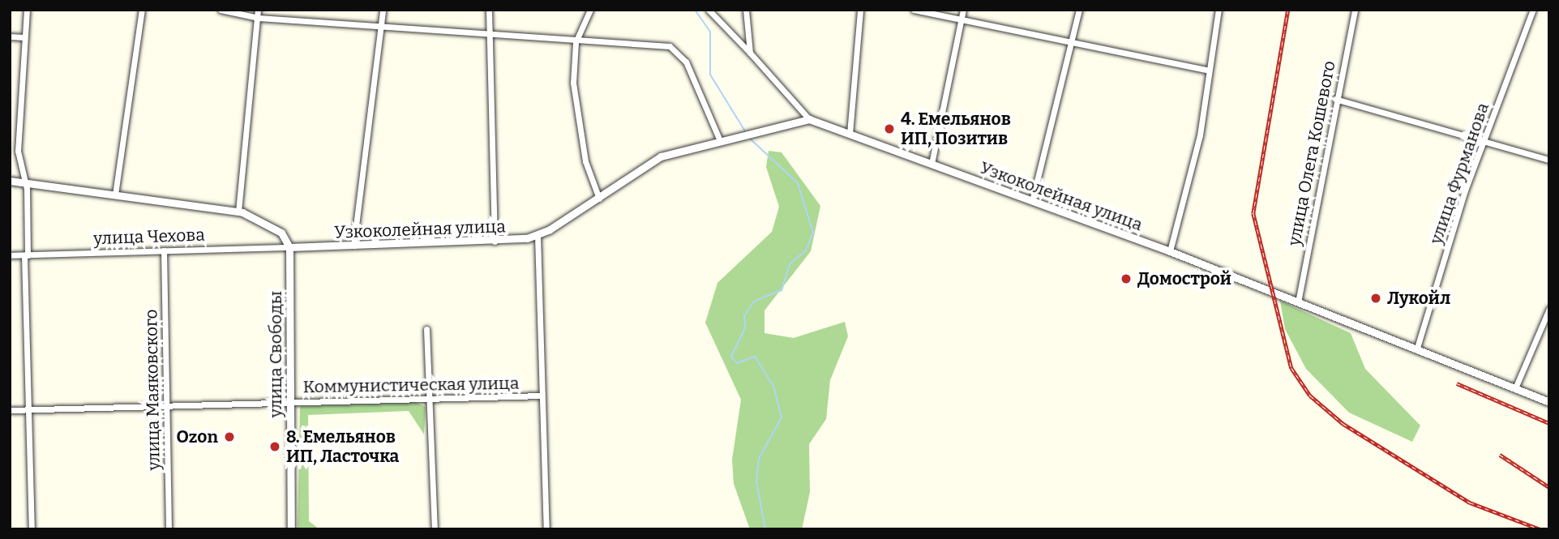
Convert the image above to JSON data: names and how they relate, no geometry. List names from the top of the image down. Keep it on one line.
{"streets":{"street":["улица Олега Кошевого","улица Фурманова","Узкоколейная улица","улица Чехова","улица Свободы","Коммунистическая улица","улица Маяковского"]},"crossings":[["улица Олега Кошевого","Узкоколейная улица"],["улица Фурманова","Узкоколейная улица"],["Узкоколейная улица","улица Чехова"],["Узкоколейная улица","улица Свободы"],["улица Чехова","улица Свободы"],["улица Чехова","улица Маяковского"],["улица Свободы","Коммунистическая улица"],["Коммунистическая улица","улица Маяковского"]],"places":["4. Емельянов ИП, Позитив","Домострой","Лукойл","Ozon","8. Емельянов ИП, Ласточка"]}
